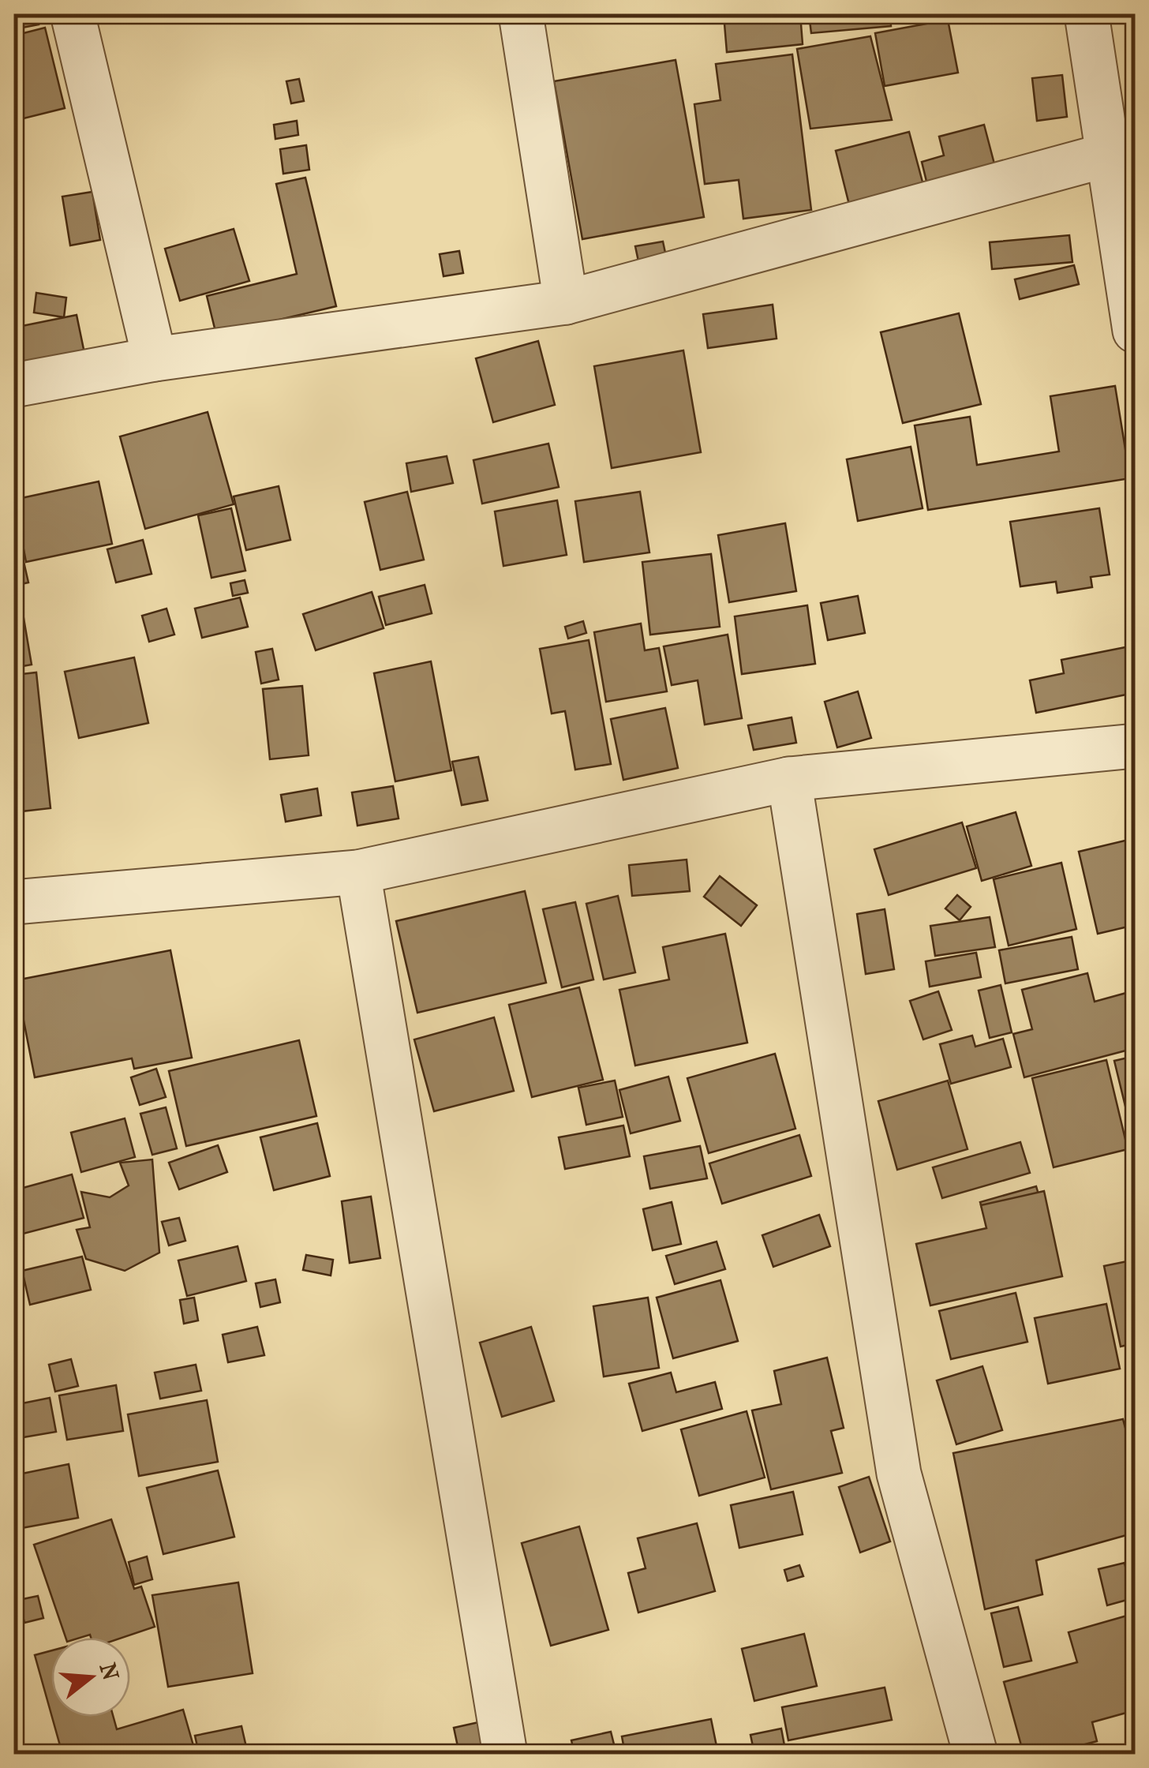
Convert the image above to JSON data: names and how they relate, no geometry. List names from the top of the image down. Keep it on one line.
{"north":"right"}
